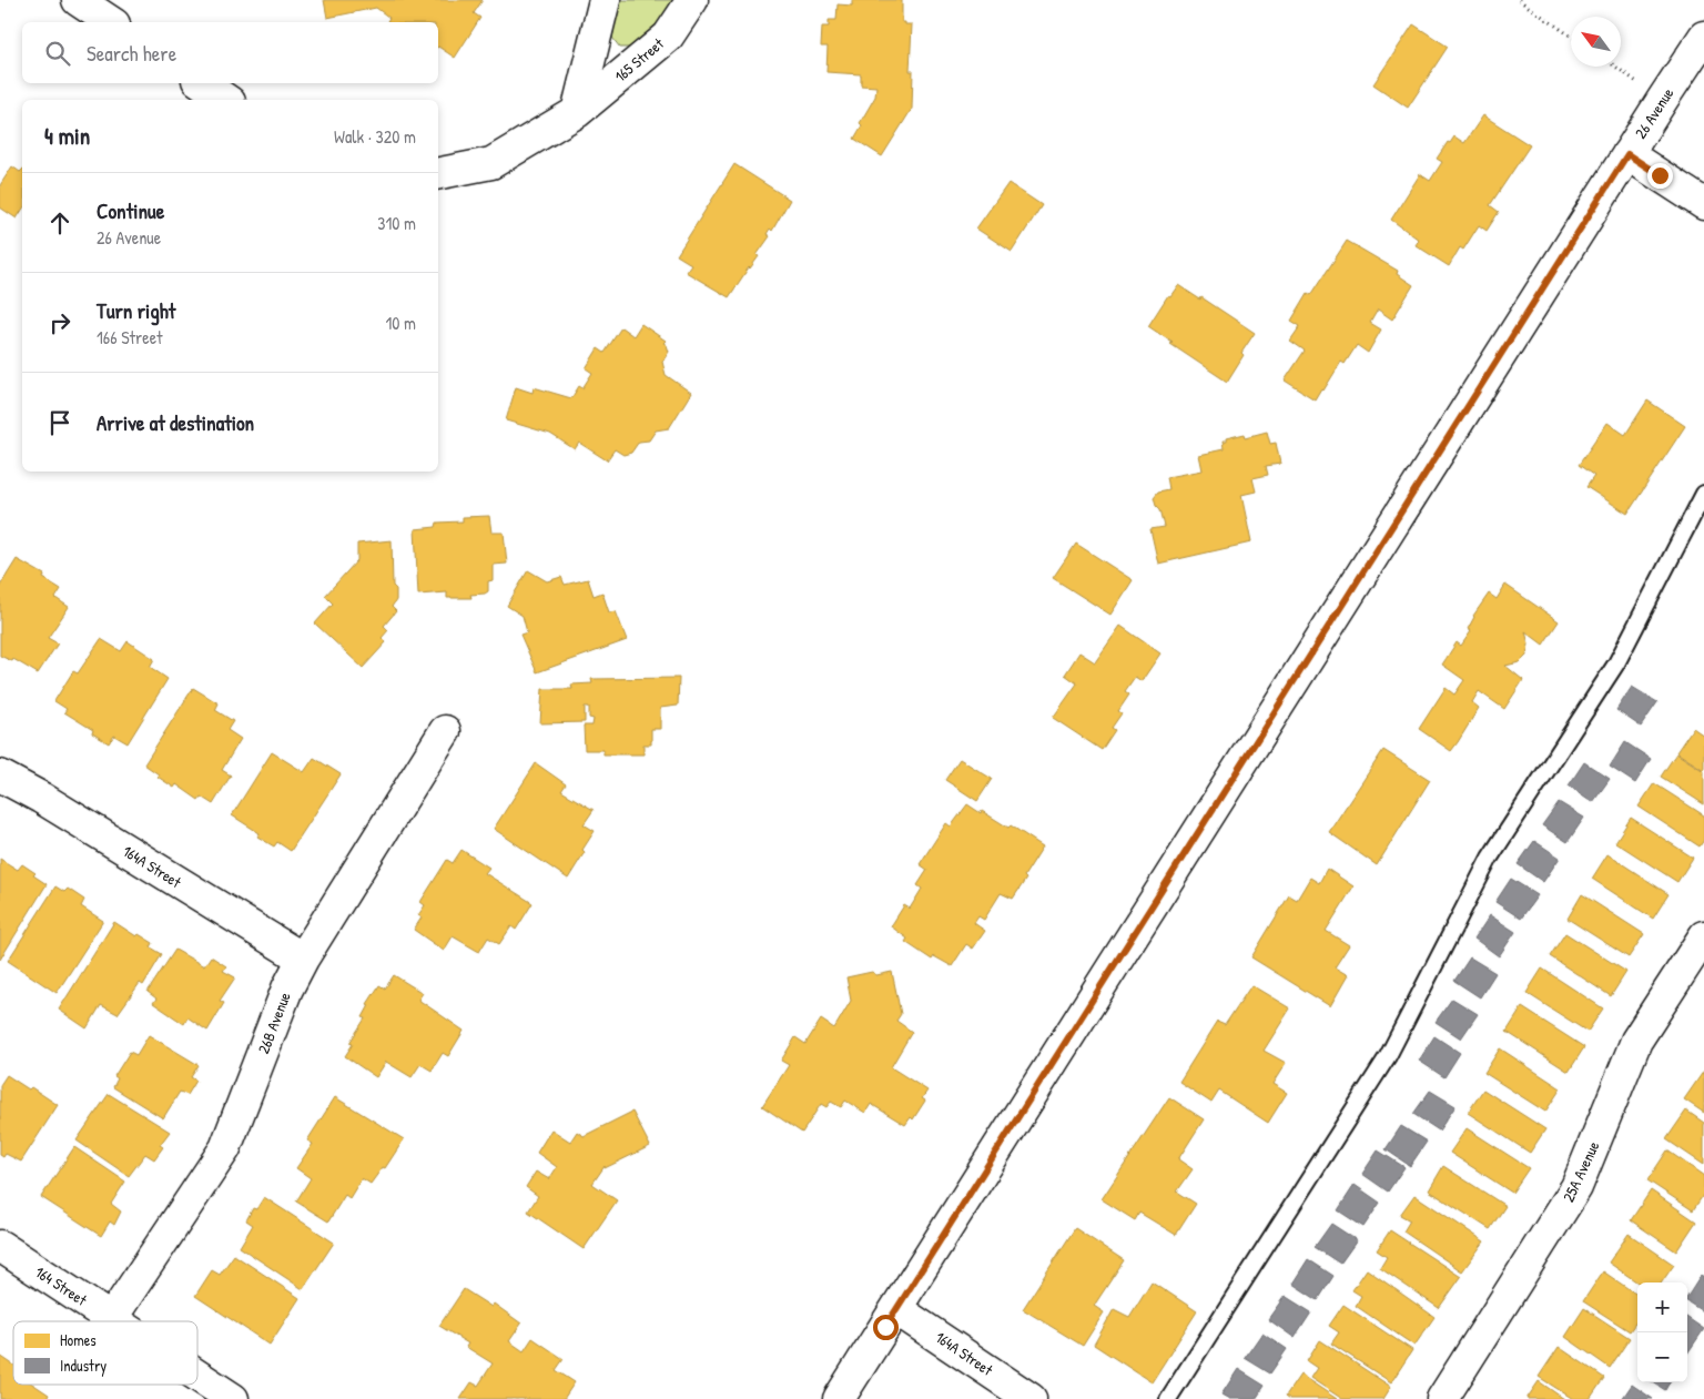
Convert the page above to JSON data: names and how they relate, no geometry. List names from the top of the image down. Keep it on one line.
{"streets":{"street":["165 Street","26 Avenue","164A Street","26B Avenue","25A Avenue","164 Street"]},"crossings":[["26 Avenue","164A Street"],["164A Street","26B Avenue"],["26B Avenue","164 Street"]],"legend":["Homes","Industry"],"north":"top left","page":{"search":"Search here","heading":["4 min","Walk · 320 m"],"list":[["Continue","26 Avenue","310 m"],["Turn right","166 Street","10 m"],"Arrive at destination"],"map_buttons":["+","−"]}}
